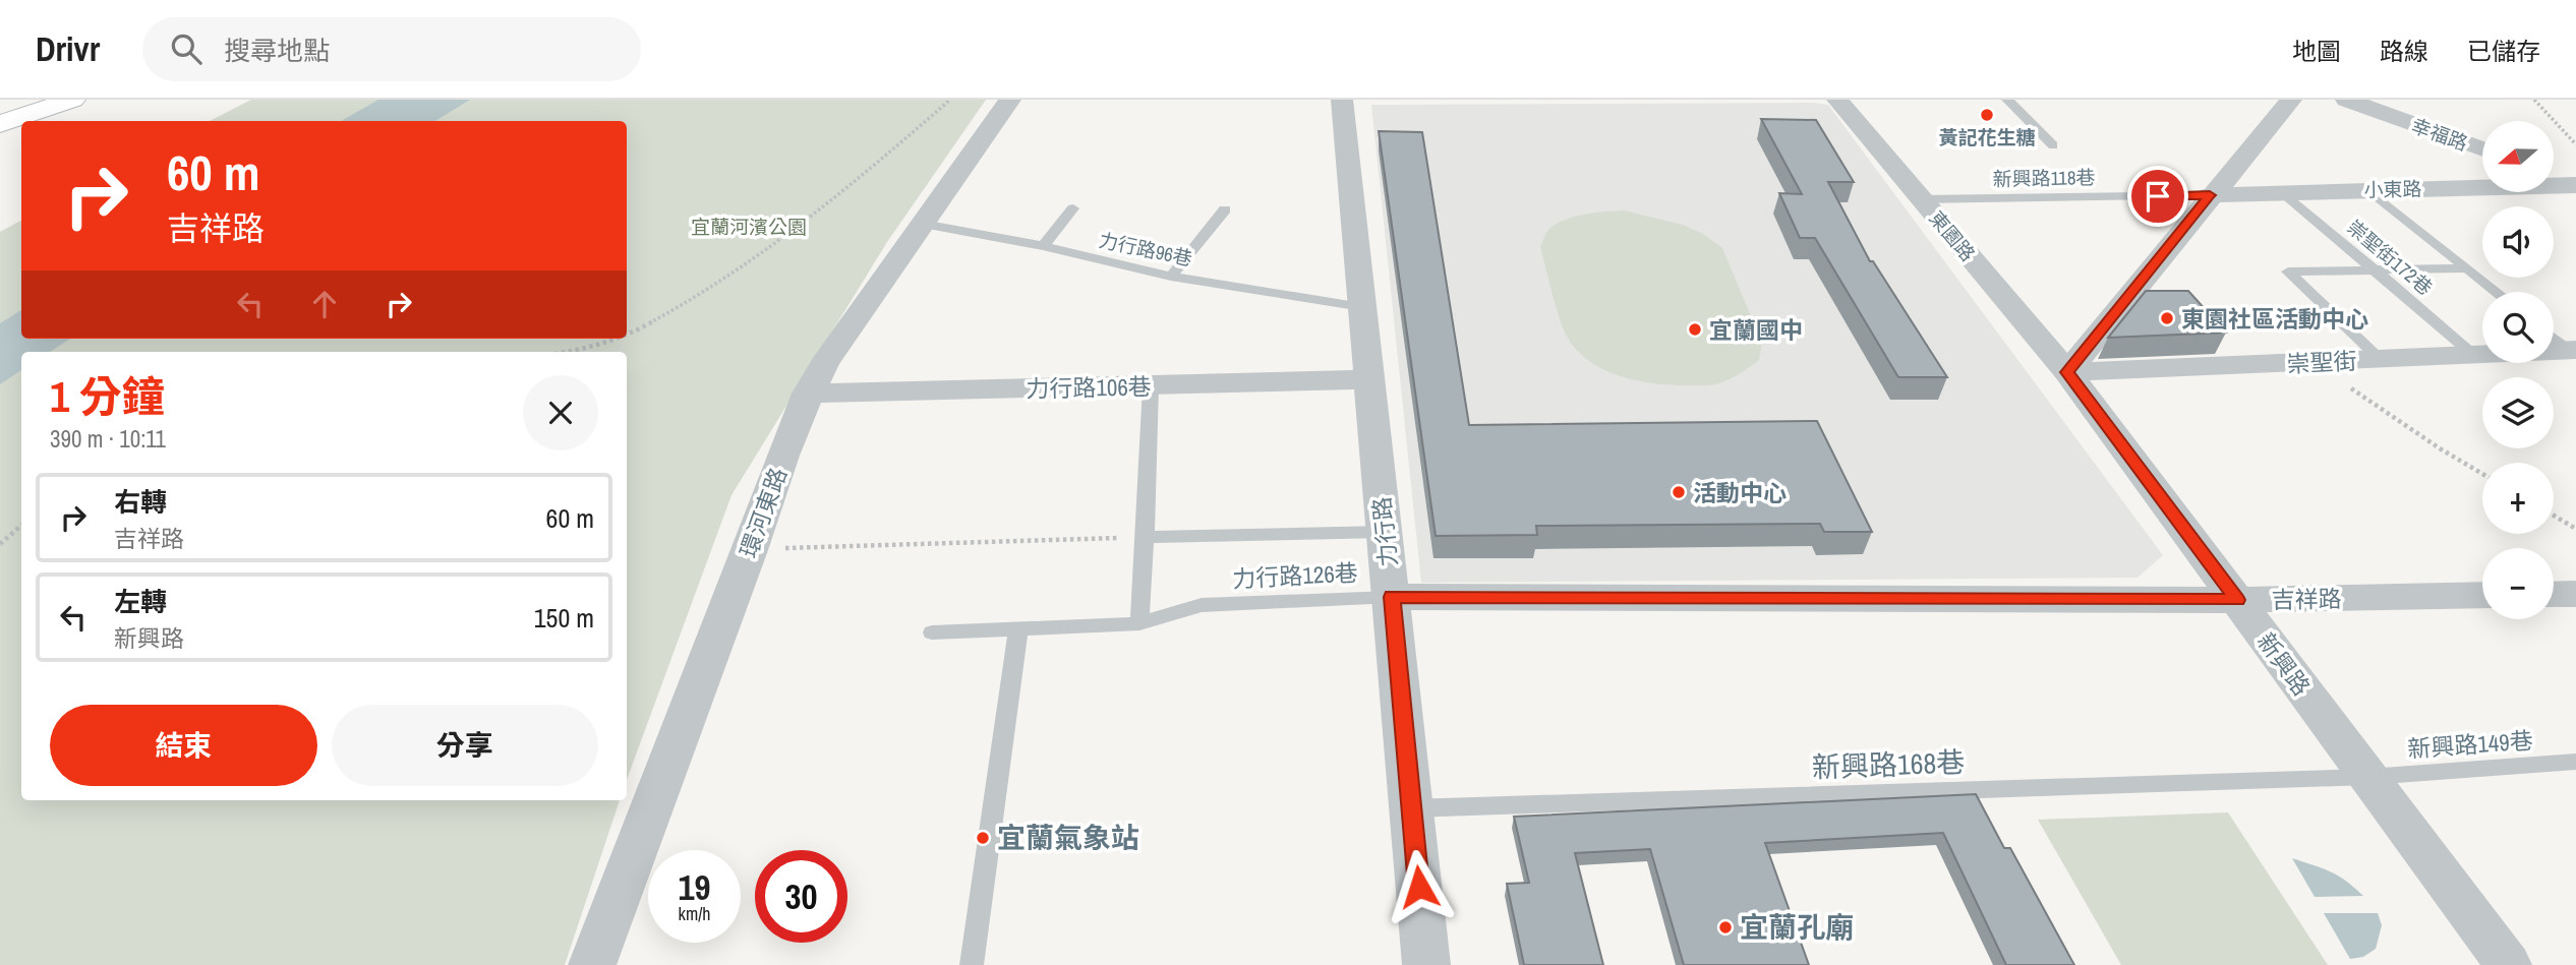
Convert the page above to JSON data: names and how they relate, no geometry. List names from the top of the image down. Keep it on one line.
{"streets":{"street":["幸福路","小東路","東園路","崇聖街","力行路106巷","環河東路","力行路","吉祥路","新興路"],"lane":["新興路118巷","力行路96巷","崇聖街172巷","力行路126巷","新興路149巷","新興路168巷"]},"crossings":[["新興路118巷","小東路"],["新興路118巷","東園路"],["小東路","崇聖街172巷"],["東園路","崇聖街"],["東園路","新興路"],["力行路96巷","環河東路"],["力行路96巷","力行路"],["崇聖街172巷","崇聖街"],["崇聖街","新興路"],["力行路106巷","環河東路"],["力行路106巷","力行路"],["力行路","力行路126巷"],["力行路","吉祥路"],["力行路","新興路168巷"],["力行路126巷","吉祥路"],["吉祥路","新興路"],["新興路","新興路149巷"],["新興路","新興路168巷"],["新興路149巷","新興路168巷"]],"parks":["宜蘭河濱公園"],"places":["黃記花生糖","東園社區活動中心","宜蘭國中","活動中心","宜蘭氣象站","宜蘭孔廟"],"north":"left","page":{"header":"Drivr","search":"搜尋地點","nav":["地圖","路線","已儲存"],"map_buttons":["+","−"],"turn":["60 m","吉祥路"],"heading":["1 分鐘","390 m · 10:11"],"list":[{"name":"右轉","note":"吉祥路","value":"60 m"},{"name":"左轉","note":"新興路","value":"150 m"}],"buttons":["結束","分享"],"speed":"19 km/h","limit":"30"}}
